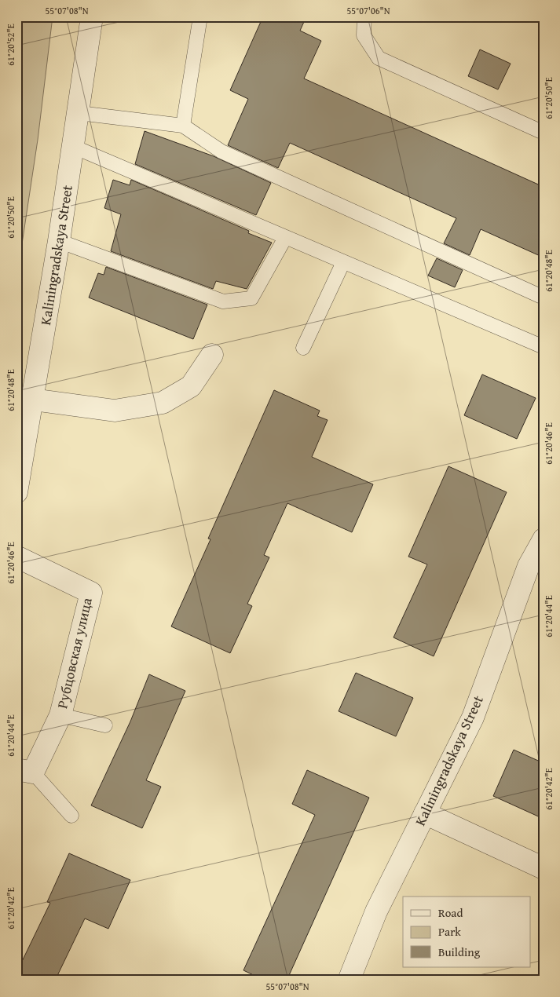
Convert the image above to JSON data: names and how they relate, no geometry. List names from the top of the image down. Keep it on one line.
{"streets":{"street":["Kaliningradskaya Street","Рубцовская улица"]},"legend":["Road","Park","Building"],"coordinates":["55°07'08\"N","55°07'06\"N","61°20'52\"E","61°20'50\"E","61°20'48\"E","61°20'46\"E","61°20'44\"E","61°20'42\"E"]}
